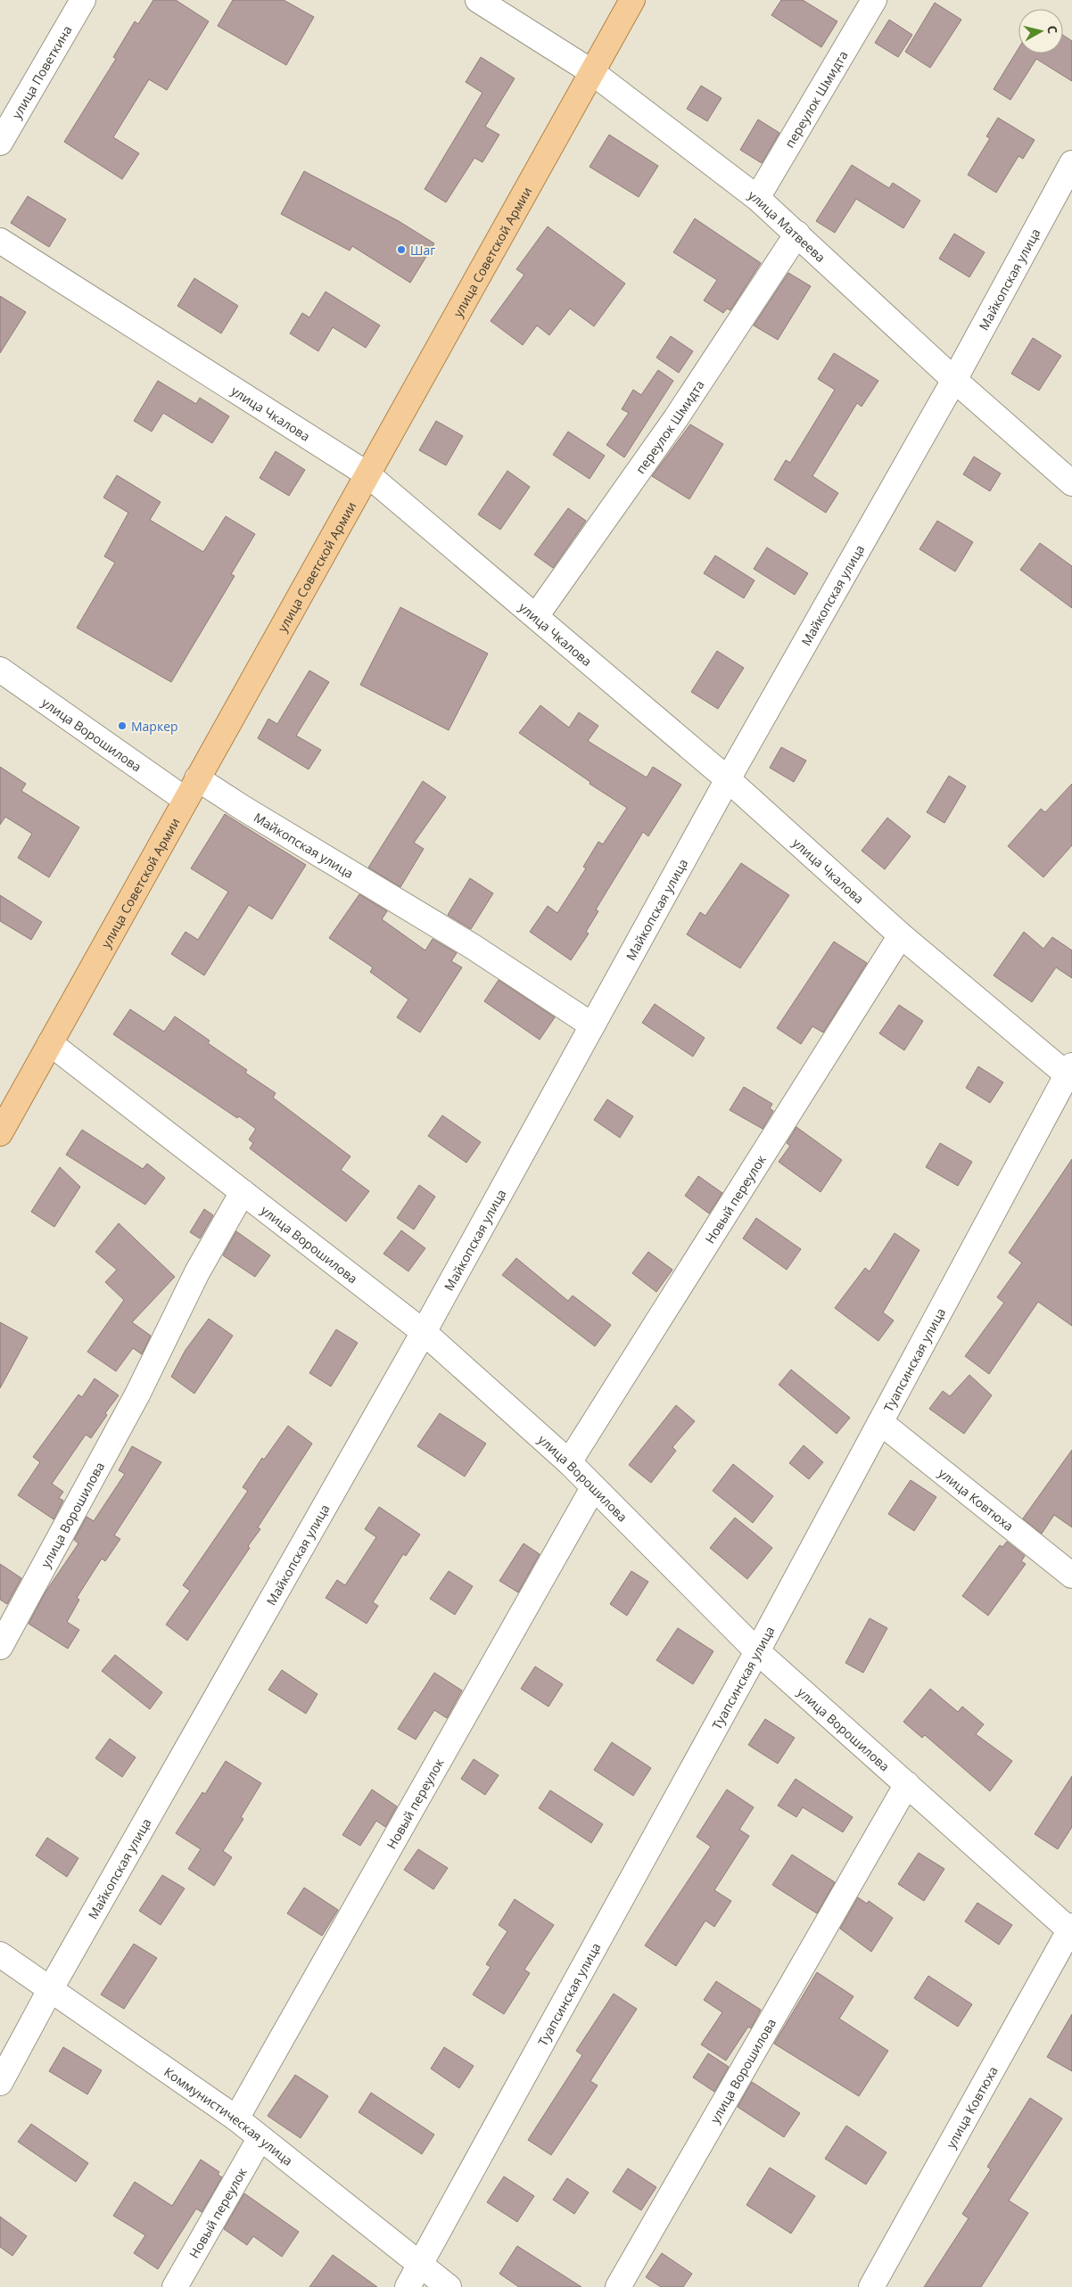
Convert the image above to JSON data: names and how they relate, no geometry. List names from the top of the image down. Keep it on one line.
{"streets":{"main road":["улица Советской Армии"],"street":["улица Поветкина","переулок Шмидта","улица Матвеева","Майкопская улица","улица Чкалова","улица Ворошилова","Новый переулок","Туапсинская улица","улица Ковтюха","Коммунистическая улица"]},"crossings":[["переулок Шмидта","улица Матвеева"],["переулок Шмидта","улица Чкалова"],["улица Матвеева","улица Советской Армии"],["улица Матвеева","Майкопская улица"],["улица Советской Армии","Майкопская улица"],["улица Советской Армии","улица Чкалова"],["улица Советской Армии","улица Ворошилова"],["Майкопская улица","улица Чкалова"],["Майкопская улица","улица Ворошилова"],["Майкопская улица","Коммунистическая улица"],["улица Чкалова","Новый переулок"],["улица Чкалова","Туапсинская улица"],["улица Ворошилова","Новый переулок"],["улица Ворошилова","Туапсинская улица"],["улица Ворошилова","улица Ковтюха"],["Новый переулок","Коммунистическая улица"],["Туапсинская улица","улица Ковтюха"],["Туапсинская улица","Коммунистическая улица"]],"places":["Шаг","Маркер"],"north":"right"}
